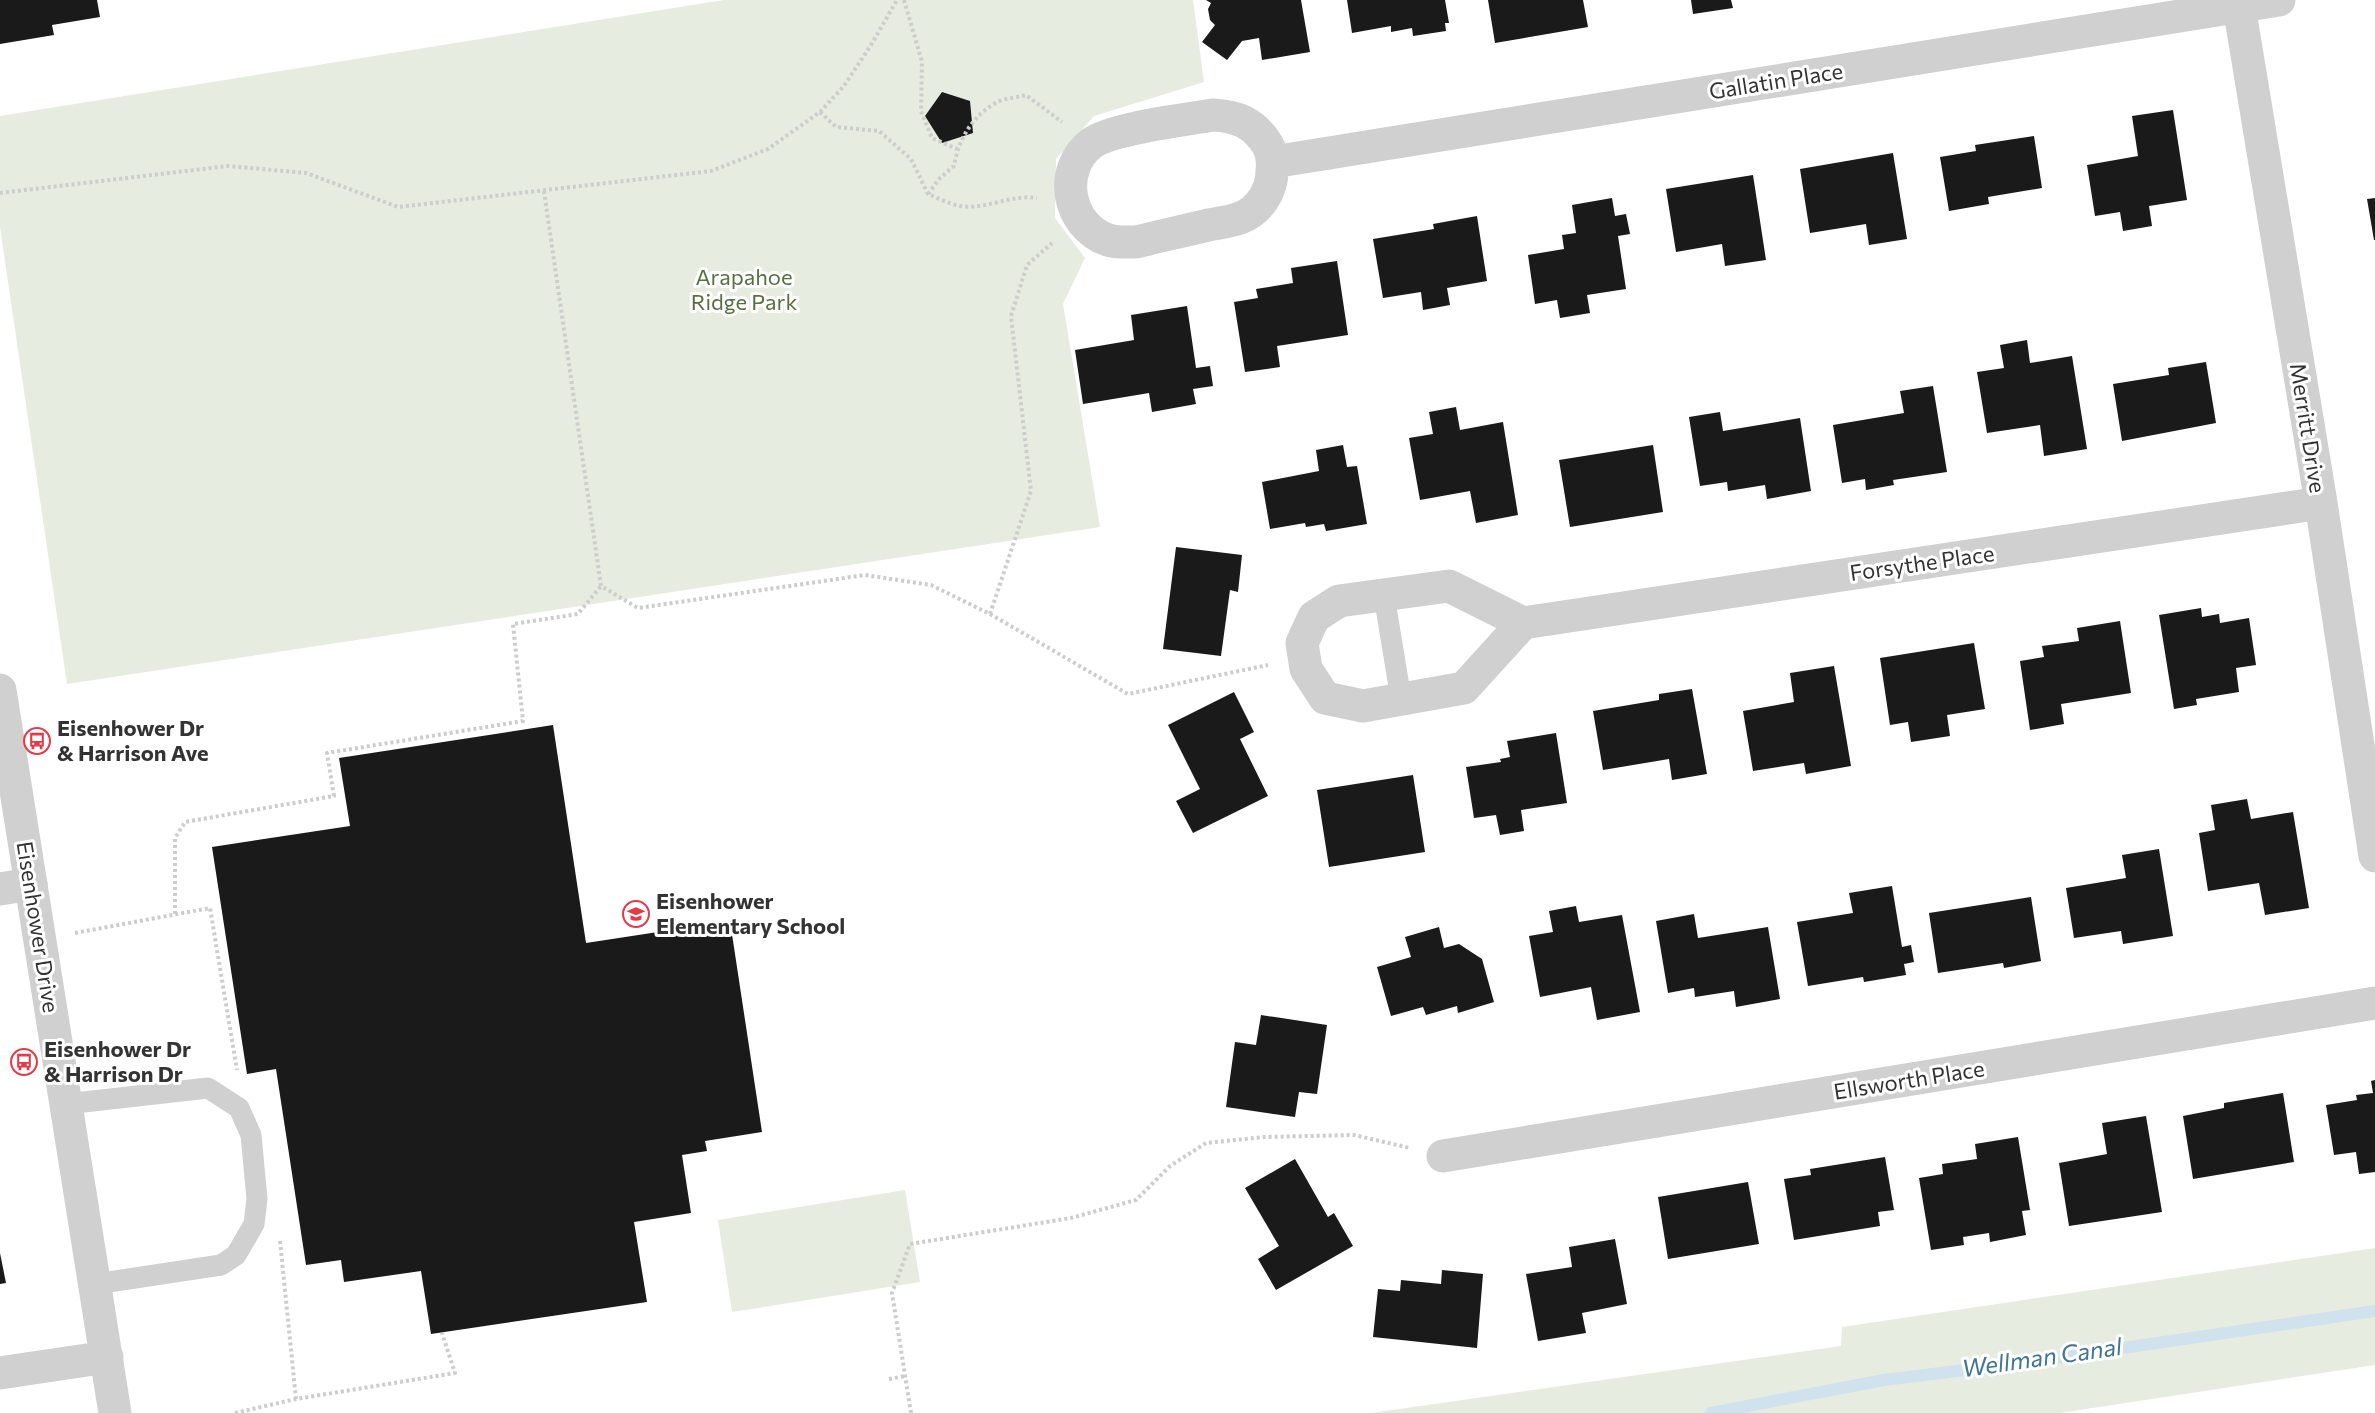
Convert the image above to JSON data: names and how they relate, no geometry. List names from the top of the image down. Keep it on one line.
{"streets":{"street":["Gallatin Place","Merritt Drive","Forsythe Place","Eisenhower Drive","Ellsworth Place"]},"crossings":[["Gallatin Place","Merritt Drive"],["Merritt Drive","Forsythe Place"]],"water":["Wellman Canal"],"parks":["Arapahoe Ridge Park"],"places":{"bus stop":["Eisenhower Dr & Harrison Ave","Eisenhower Dr & Harrison Dr"],"school or university":["Eisenhower Elementary School"]}}
